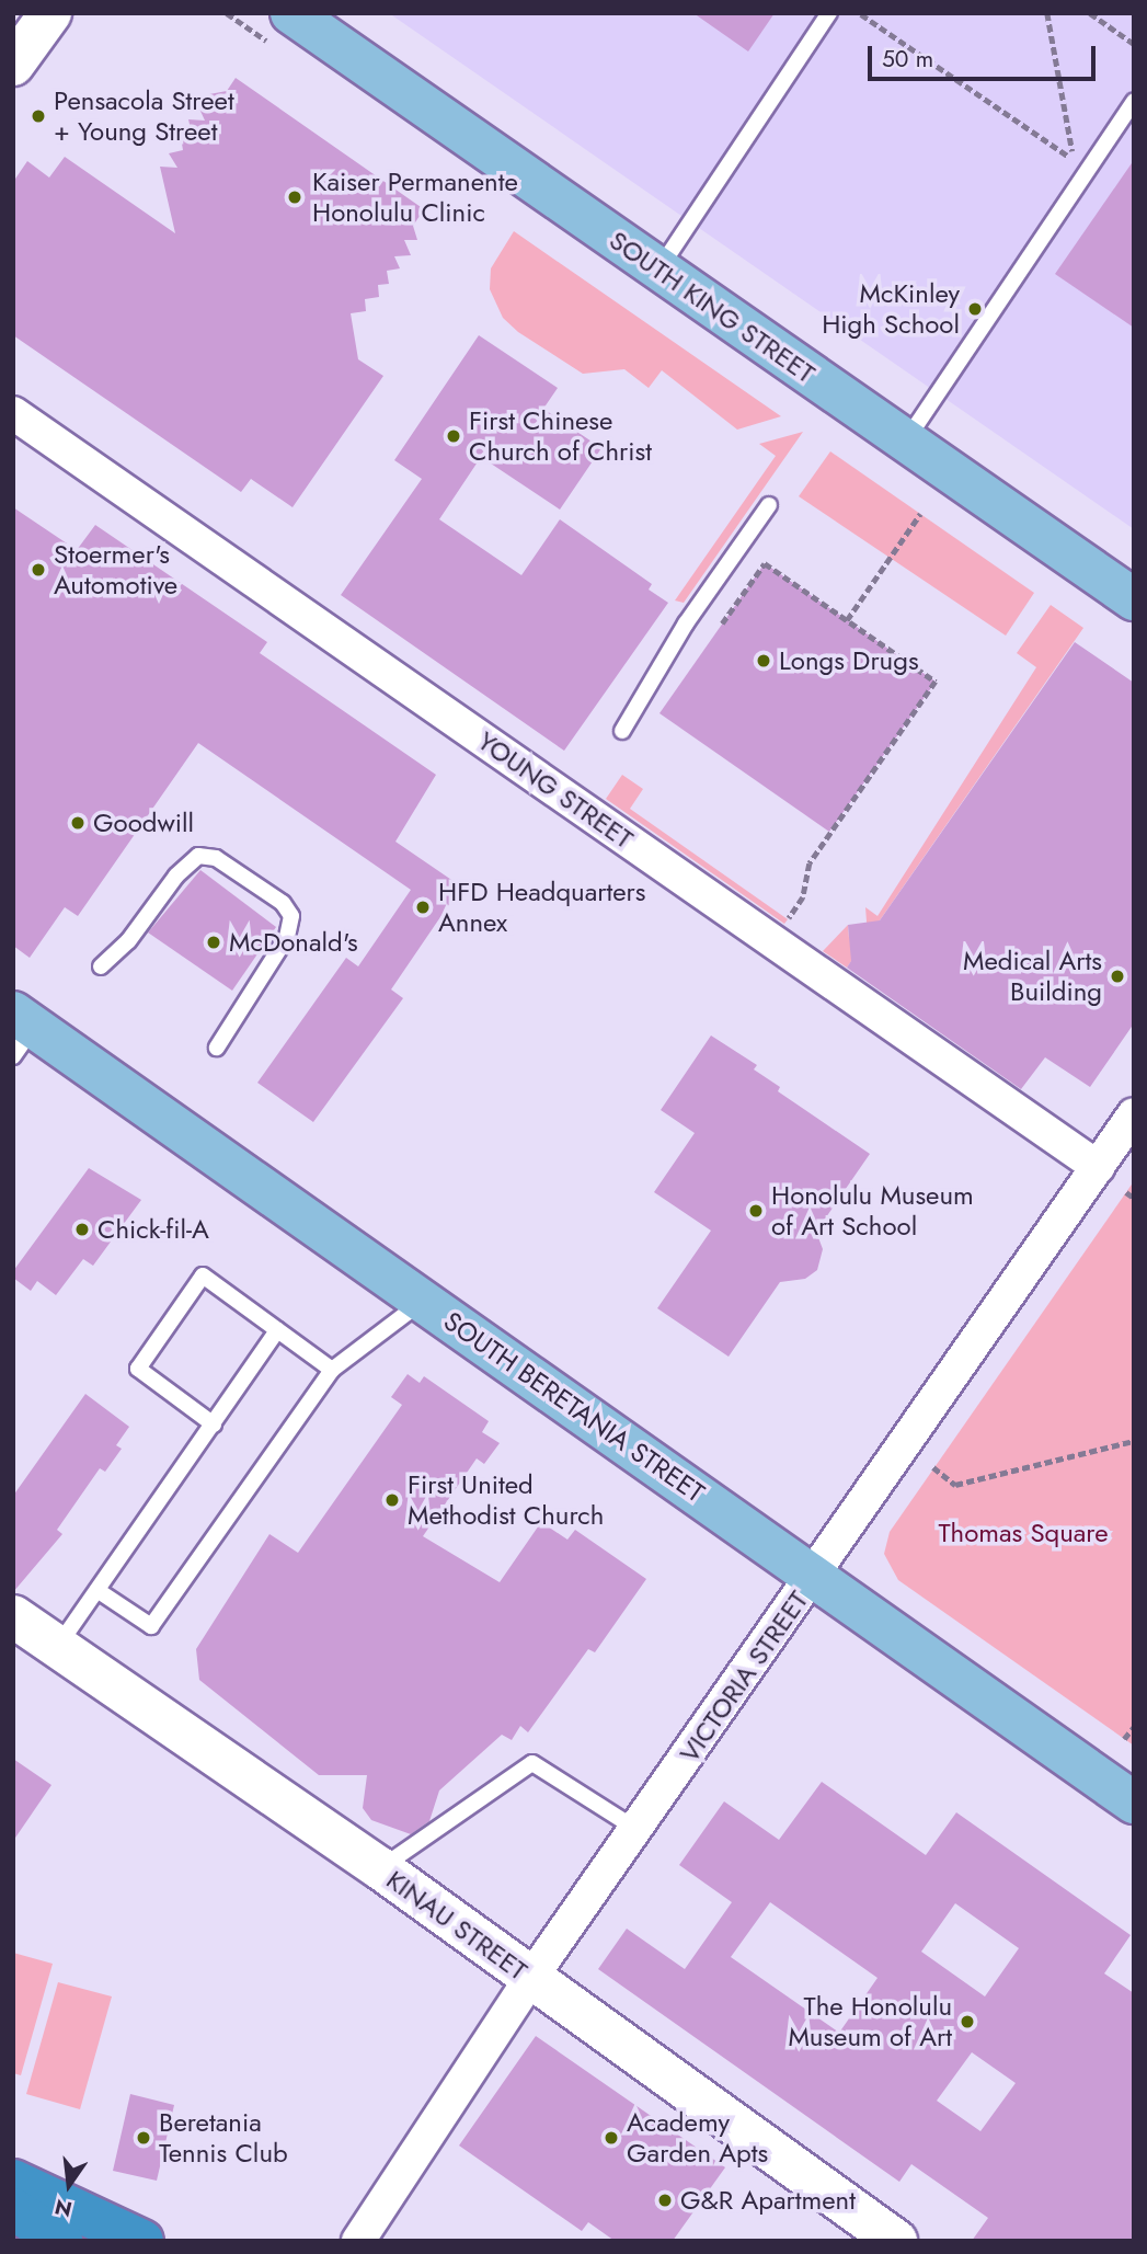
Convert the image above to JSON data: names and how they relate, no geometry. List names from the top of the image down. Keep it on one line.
{"streets":{"main road":["SOUTH KING STREET","SOUTH BERETANIA STREET","KINAU STREET"],"street":["YOUNG STREET","VICTORIA STREET"]},"crossings":[["YOUNG STREET","VICTORIA STREET"],["SOUTH BERETANIA STREET","VICTORIA STREET"],["VICTORIA STREET","KINAU STREET"]],"parks":["Thomas Square"],"places":["Pensacola Street + Young Street","Kaiser Permanente Honolulu Clinic","McKinley High School","First Chinese Church of Christ","Stoermer's Automotive","Longs Drugs","Goodwill","HFD Headquarters Annex","McDonald's","Medical Arts Building","Honolulu Museum of Art School","Chick-fil-A","First United Methodist Church","The Honolulu Museum of Art","Beretania Tennis Club","Academy Garden Apts","G&R Apartment"],"scale_bar":"50 m","north":"bottom"}
